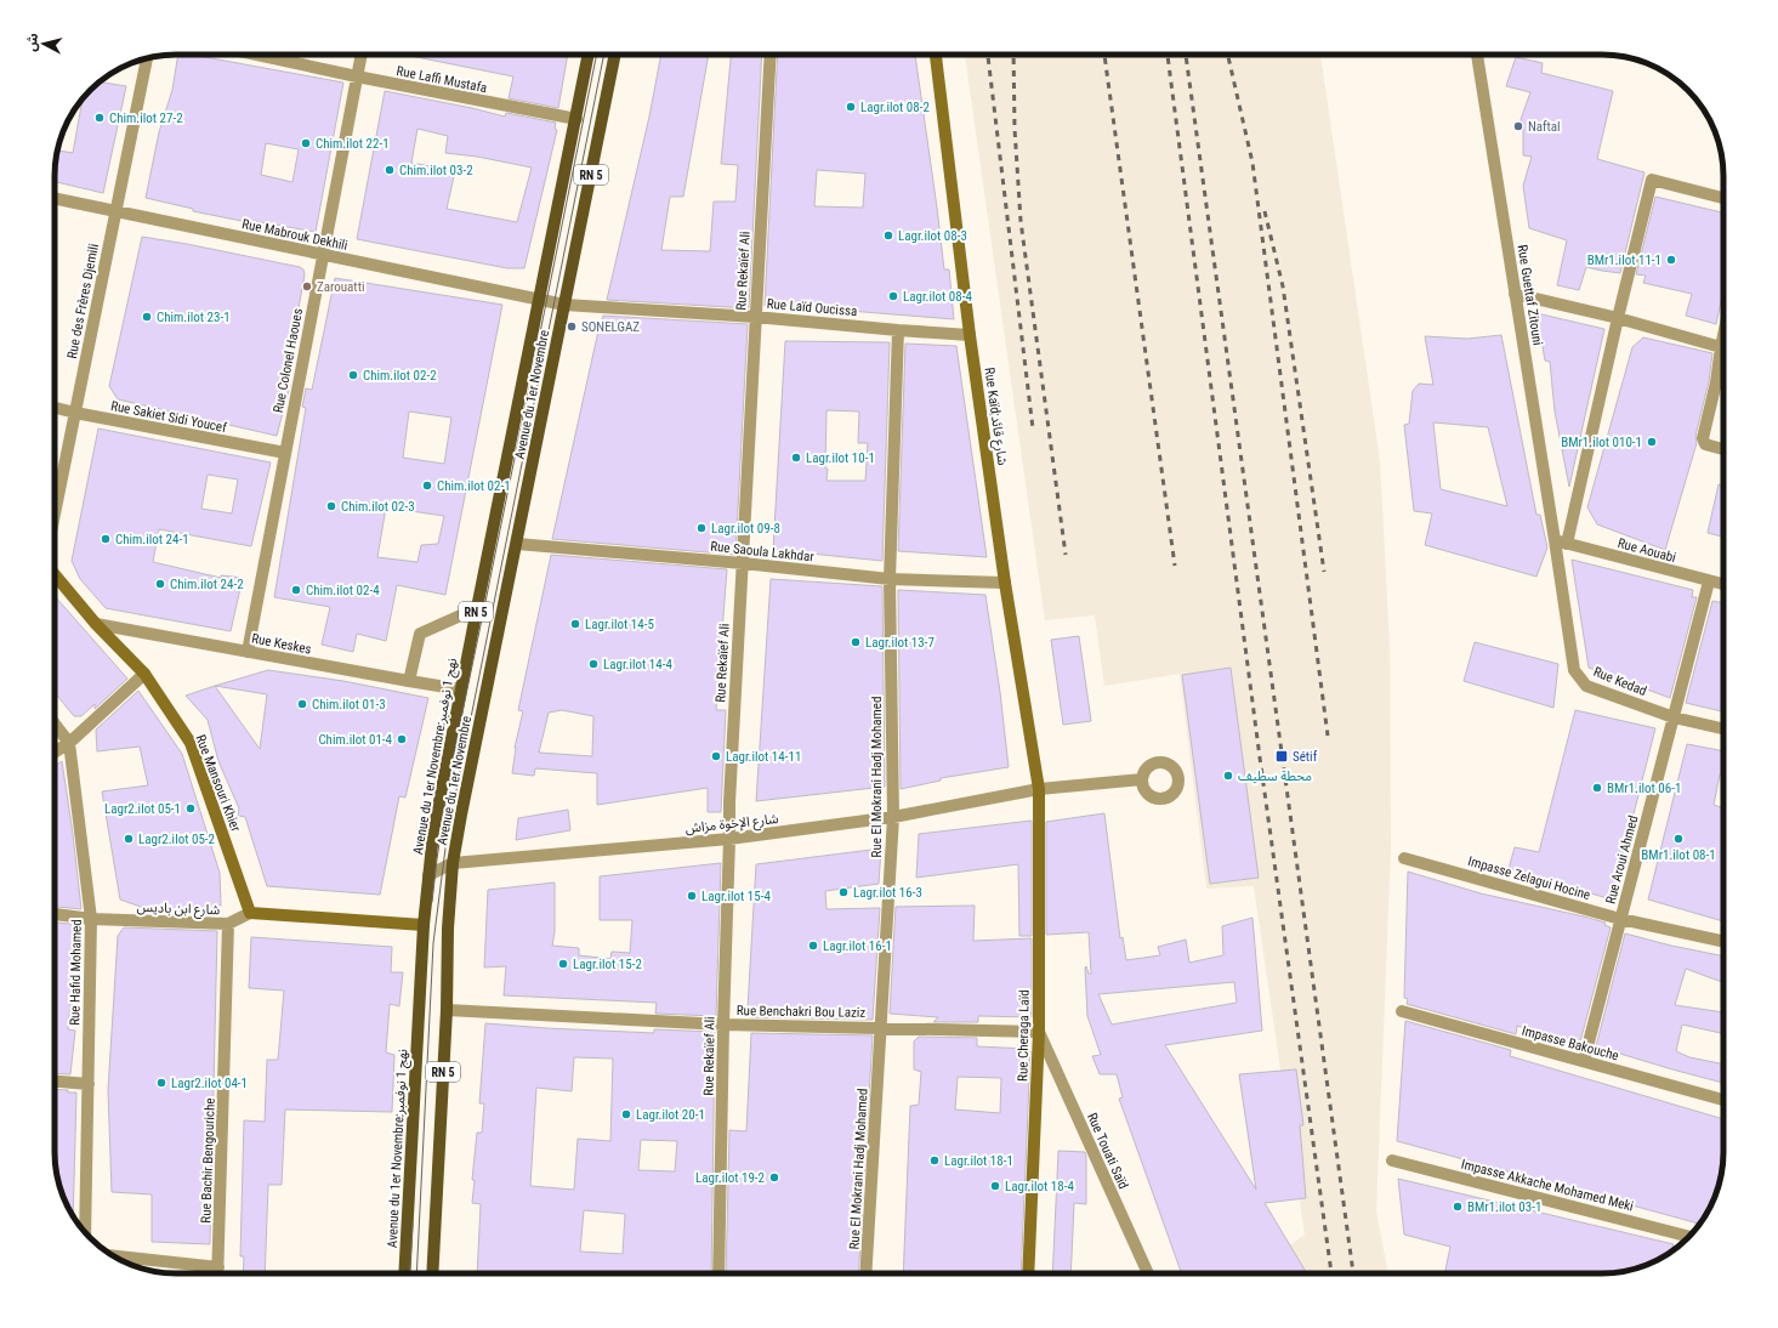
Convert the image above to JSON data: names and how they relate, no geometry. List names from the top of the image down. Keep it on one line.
{"streets":{"main road":["RN 5","Avenue du 1er Novembre","Avenue du 1er Novembre;نهج 1 نوفمبر"],"street":["Rue Laffi Mustafa","Rue Mabrouk Dekhili","Rue Rekaïef Ali","Rue Guettaf Zitouni","Rue des Frères Djemili","Rue Laïd Oucissa","Rue Colonel Haoues","Rue Sakiet Sidi Youcef","Rue Kaïd;شارع قائد","Rue Aouabi","Rue Saoula Lakhdar","Rue Keskes","Rue Kedad","Rue El Mokrani Hadj Mohamed","Rue Mansouri Khier","شارع الإخوة مزاش","Rue Aroui Ahmed","Impasse Zelagui Hocine","شارع ابن باديس","Rue Hafid Mohamed","Rue Benchakri Bou Laziz","Rue Cheraga Laïd","Impasse Bakouche","Rue Touati Saïd","Rue Bachir Bengouriche","Impasse Akkache Mohamed Meki"]},"crossings":[["Rue Laffi Mustafa","RN 5"],["Rue Laffi Mustafa","Rue Colonel Haoues"],["RN 5","Rue Mabrouk Dekhili"],["RN 5","Avenue du 1er Novembre"],["RN 5","Avenue du 1er Novembre;نهج 1 نوفمبر"],["RN 5","شارع الإخوة مزاش"],["RN 5","Rue Benchakri Bou Laziz"],["Rue Mabrouk Dekhili","Rue des Frères Djemili"],["Rue Mabrouk Dekhili","Rue Laïd Oucissa"],["Rue Mabrouk Dekhili","Rue Colonel Haoues"],["Rue Mabrouk Dekhili","Avenue du 1er Novembre"],["Rue Mabrouk Dekhili","Avenue du 1er Novembre;نهج 1 نوفمبر"],["Rue Rekaïef Ali","Rue Laïd Oucissa"],["Rue Rekaïef Ali","Rue Saoula Lakhdar"],["Rue Rekaïef Ali","شارع الإخوة مزاش"],["Rue Rekaïef Ali","Rue Benchakri Bou Laziz"],["Rue Guettaf Zitouni","Rue Aouabi"],["Rue Guettaf Zitouni","Rue Kedad"],["Rue des Frères Djemili","Rue Sakiet Sidi Youcef"],["Rue Laïd Oucissa","Avenue du 1er Novembre"],["Rue Laïd Oucissa","Rue Kaïd;شارع قائد"],["Rue Laïd Oucissa","Rue El Mokrani Hadj Mohamed"],["Rue Colonel Haoues","Rue Sakiet Sidi Youcef"],["Rue Colonel Haoues","Rue Keskes"],["Avenue du 1er Novembre","Rue Saoula Lakhdar"],["Avenue du 1er Novembre","شارع الإخوة مزاش"],["Rue Kaïd;شارع قائد","Rue Saoula Lakhdar"],["Rue Kaïd;شارع قائد","شارع الإخوة مزاش"],["Rue Kaïd;شارع قائد","Rue Cheraga Laïd"],["Rue Aouabi","Rue Kedad"],["Rue Aouabi","Rue Aroui Ahmed"],["Rue Saoula Lakhdar","Rue El Mokrani Hadj Mohamed"],["Rue Keskes","Avenue du 1er Novembre;نهج 1 نوفمبر"],["Rue Keskes","Rue Mansouri Khier"],["Rue Kedad","Rue Aroui Ahmed"],["Avenue du 1er Novembre;نهج 1 نوفمبر","شارع الإخوة مزاش"],["Rue El Mokrani Hadj Mohamed","شارع الإخوة مزاش"],["Rue El Mokrani Hadj Mohamed","Rue Benchakri Bou Laziz"],["Rue Mansouri Khier","شارع ابن باديس"],["شارع الإخوة مزاش","Rue Cheraga Laïd"],["Rue Aroui Ahmed","Impasse Zelagui Hocine"],["Rue Aroui Ahmed","Impasse Bakouche"],["شارع ابن باديس","Rue Hafid Mohamed"],["شارع ابن باديس","Rue Bachir Bengouriche"],["Rue Benchakri Bou Laziz","Rue Cheraga Laïd"],["Rue Benchakri Bou Laziz","Rue Touati Saïd"],["Rue Cheraga Laïd","Rue Touati Saïd"]],"places":{"other":["Lagr.ilot 08-2","Chim.ilot 27-2","Naftal","Chim.ilot 22-1","Chim.ilot 03-2","Lagr.ilot 08-3","BMr1.ilot 11-1","Zarouatti","Lagr.ilot 08-4","Chim.ilot 23-1","SONELGAZ","Chim.ilot 02-2","BMr1.ilot 010-1","Lagr.ilot 10-1","Chim.ilot 02-1","Chim.ilot 02-3","Lagr.ilot 09-8","Chim.ilot 24-1","Chim.ilot 24-2","Chim.ilot 02-4","Lagr.ilot 14-5","Lagr.ilot 13-7","Lagr.ilot 14-4","Chim.ilot 01-3","Chim.ilot 01-4","Lagr.ilot 14-11","محطة سطيف","BMr1.ilot 06-1","Lagr2.ilot 05-1","Lagr2.ilot 05-2","BMr1.ilot 08-1","Lagr.ilot 16-3","Lagr.ilot 15-4","Lagr.ilot 16-1","Lagr.ilot 15-2","Lagr2.ilot 04-1","Lagr.ilot 20-1","Lagr.ilot 18-1","Lagr.ilot 19-2","Lagr.ilot 18-4","BMr1.ilot 03-1"],"transit":["Sétif"]},"north":"left"}
